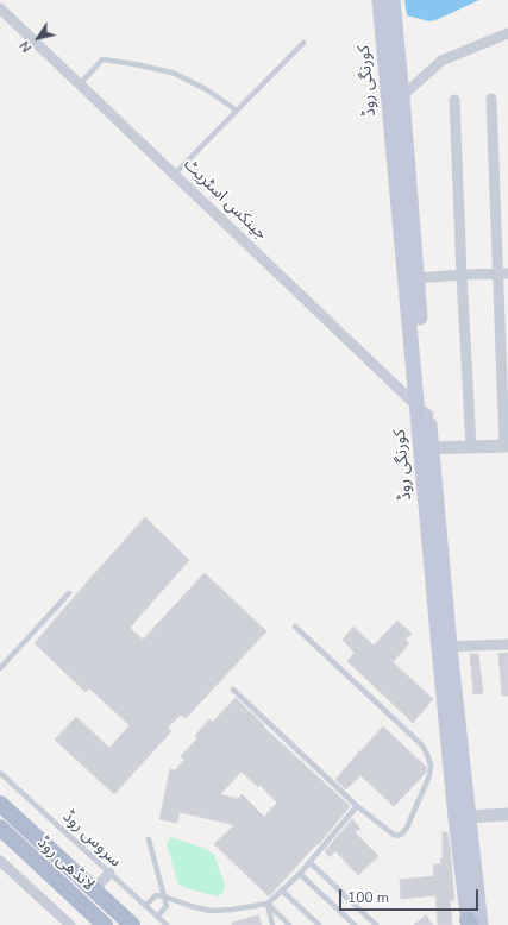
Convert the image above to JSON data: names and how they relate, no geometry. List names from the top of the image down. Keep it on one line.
{"streets":{"main road":["کورنگی روڈ","لانڈھی روڈ"],"street":["جینکس اسٹریٹ"],"lane":["سروس روڈ"]},"crossings":[["کورنگی روڈ","جینکس اسٹریٹ"]],"scale_bar":"100 m","north":"bottom left"}
